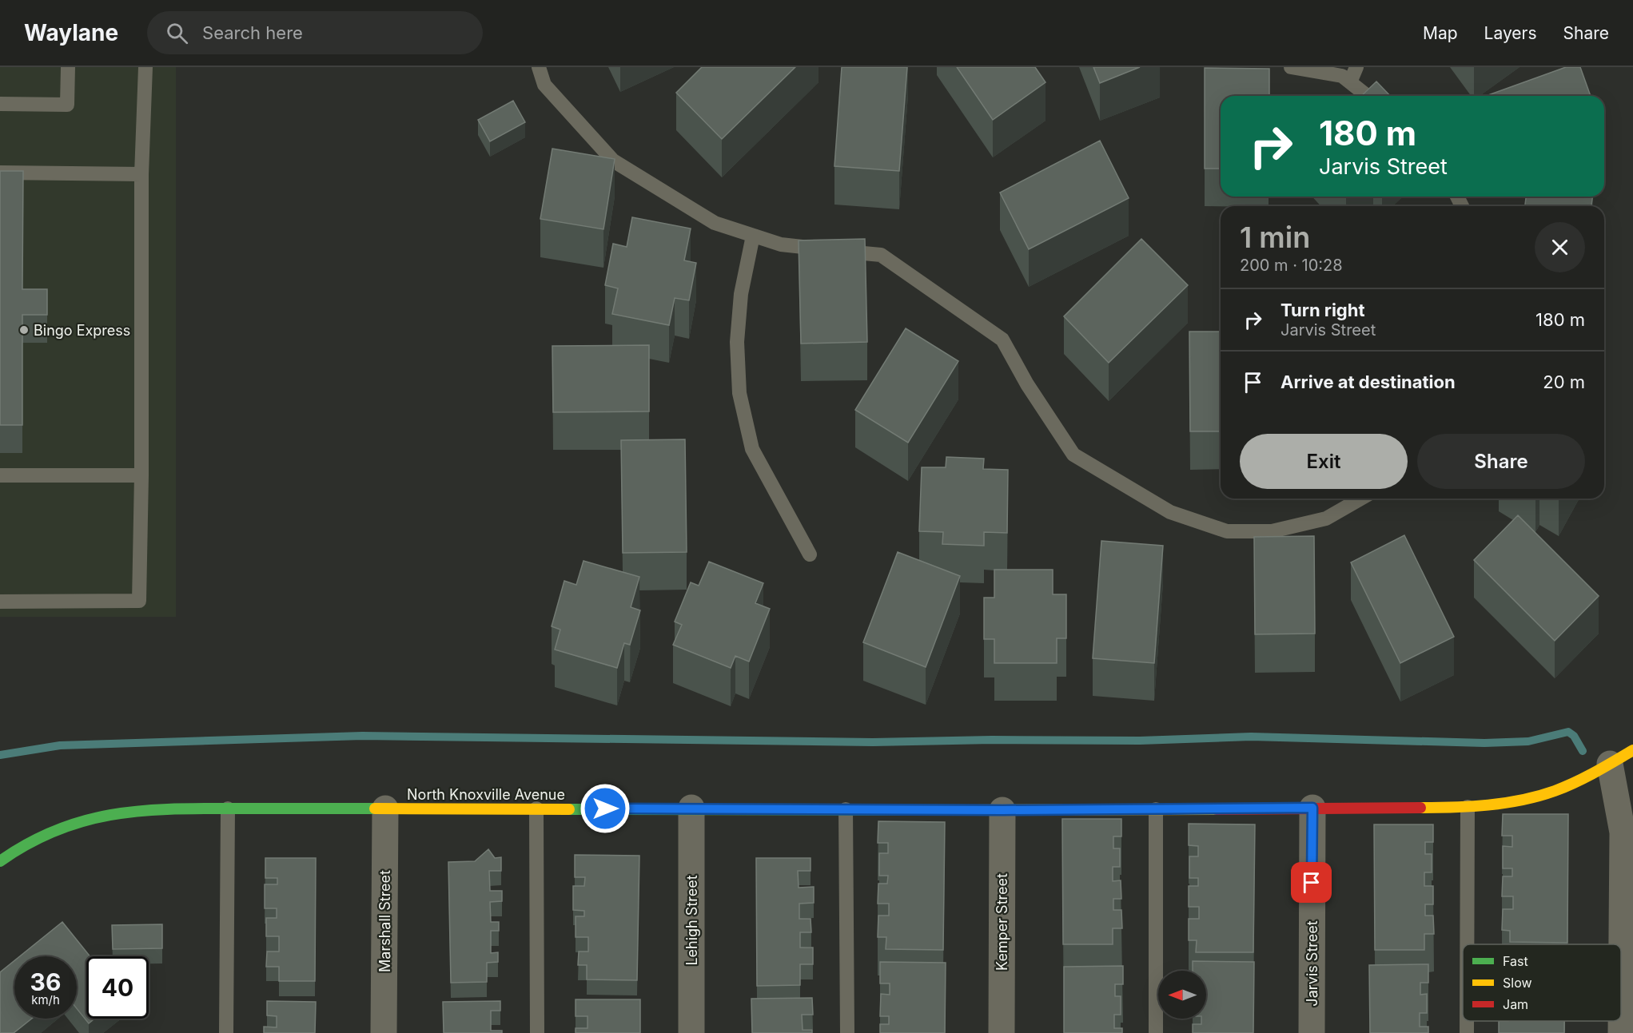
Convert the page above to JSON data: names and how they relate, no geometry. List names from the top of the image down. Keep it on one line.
{"streets":{"street":["North Knoxville Avenue","Lehigh Street","Marshall Street","Kemper Street","Jarvis Street"]},"crossings":[["North Knoxville Avenue","Lehigh Street"],["North Knoxville Avenue","Marshall Street"],["North Knoxville Avenue","Kemper Street"],["North Knoxville Avenue","Jarvis Street"]],"places":["Bingo Express"],"legend":["Fast","Slow","Jam"],"north":"left","page":{"header":"Waylane","search":"Search here","nav":["Map","Layers","Share"],"turn":["180 m","Jarvis Street"],"heading":["1 min","200 m · 10:28"],"list":[{"name":"Turn right","note":"Jarvis Street","value":"180 m"},{"name":"Arrive at destination","value":"20 m"}],"buttons":["Exit","Share"],"speed":"36 km/h","limit":"40"}}
